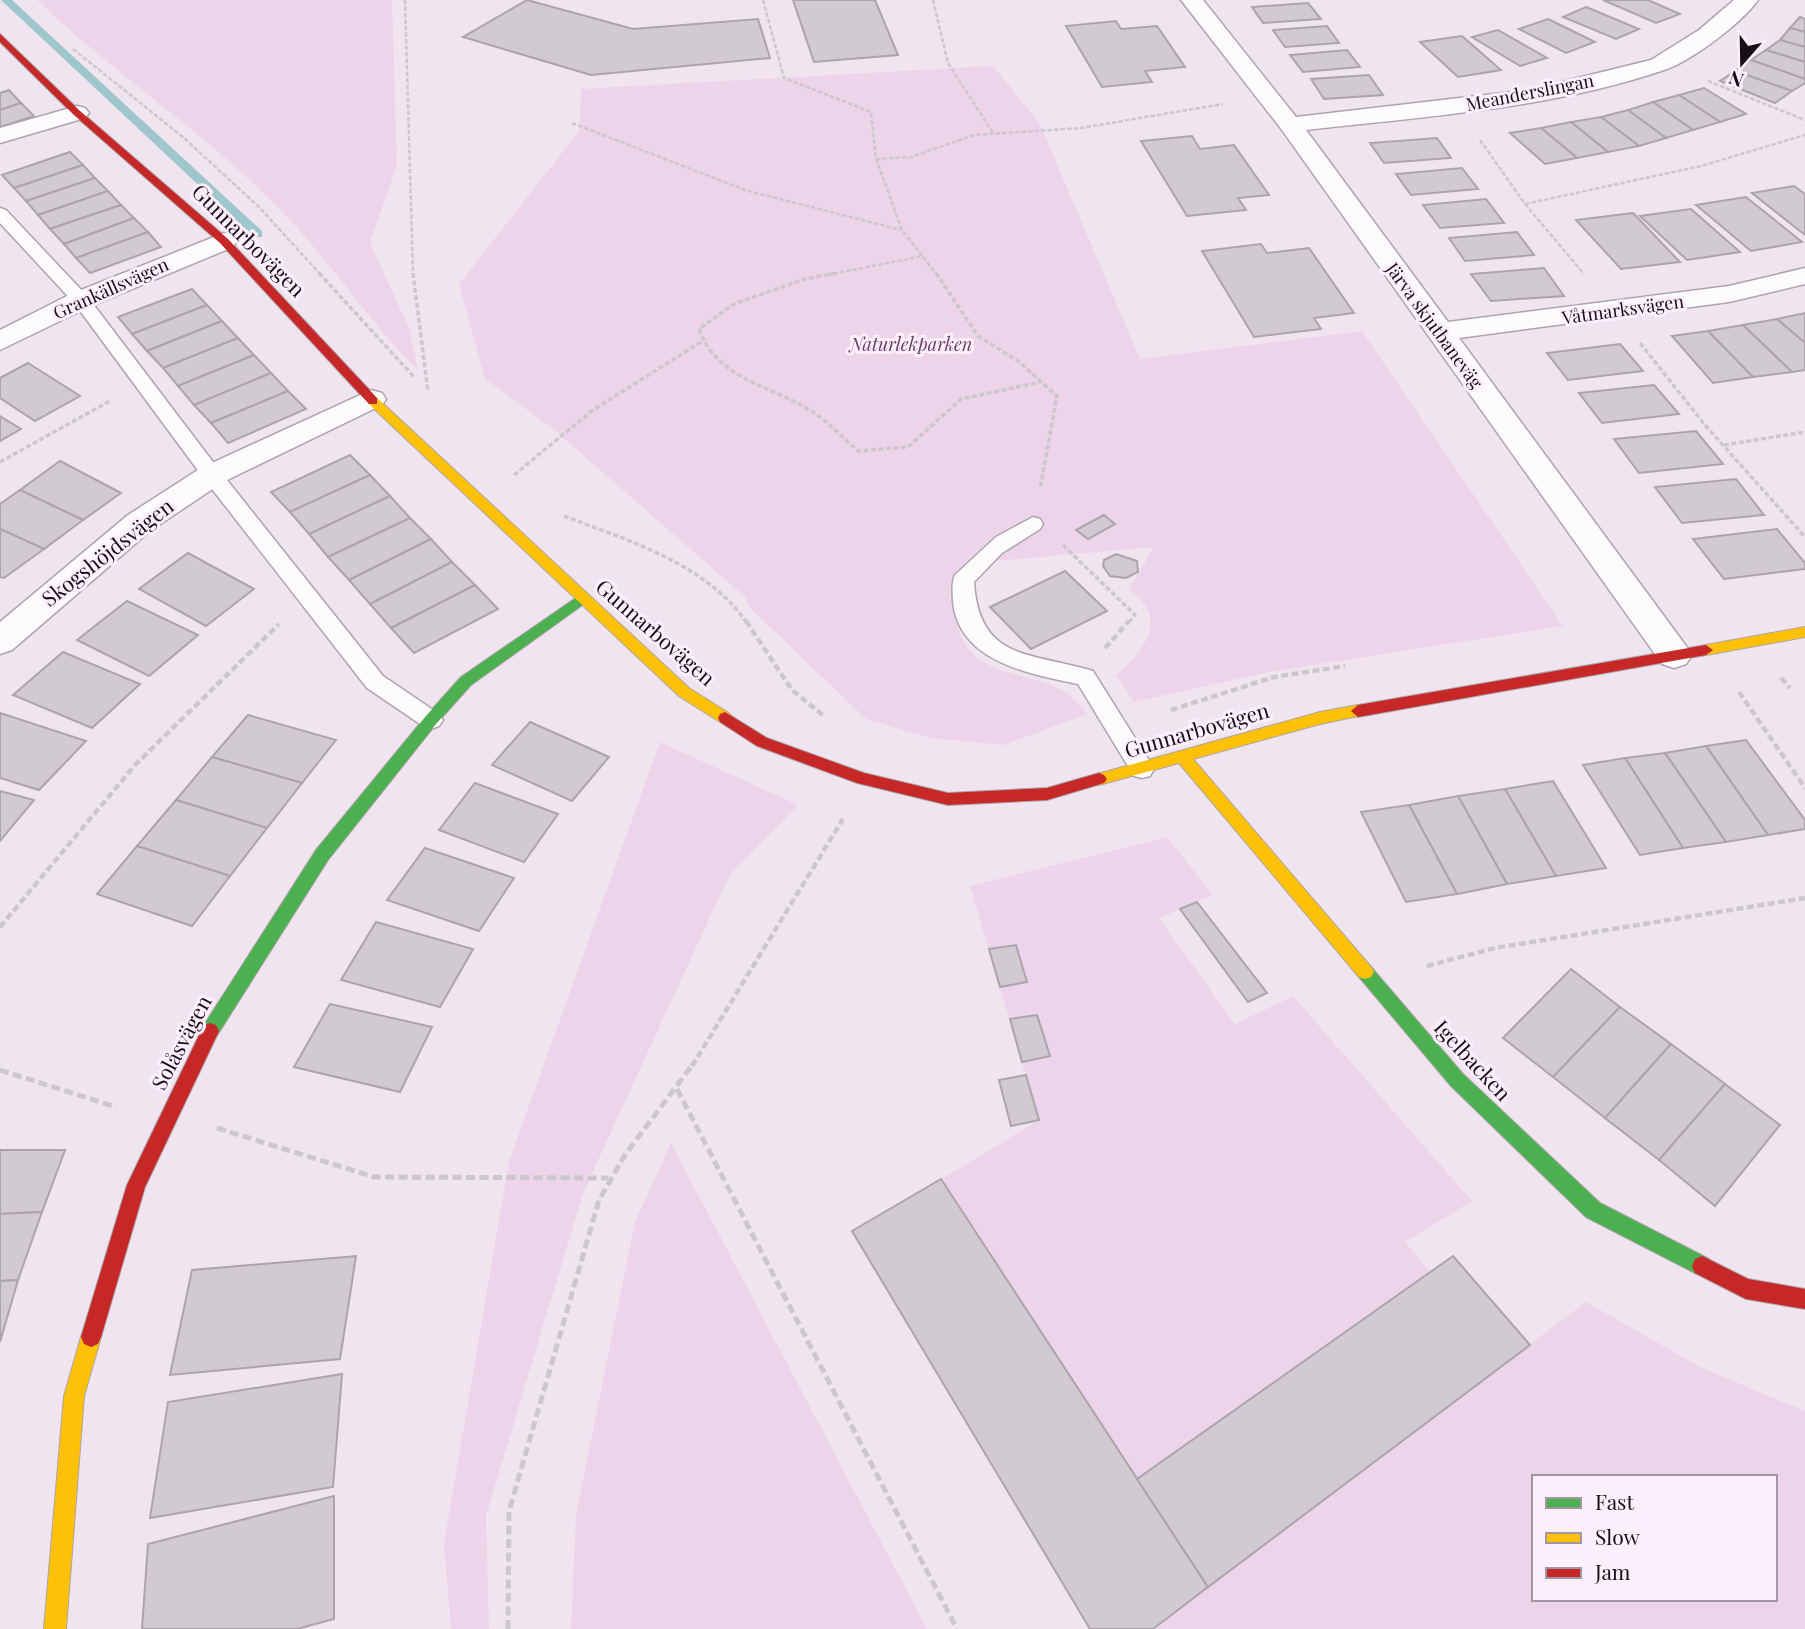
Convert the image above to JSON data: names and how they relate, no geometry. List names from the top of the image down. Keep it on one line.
{"streets":{"street":["Meanderslingan","Gunnarbovägen","Grankällsvägen","Våtmarksvägen","Järva skjutbaneväg","Skogshöjdsvägen","Solåsvägen","Igelbacken"]},"crossings":[["Meanderslingan","Järva skjutbaneväg"],["Gunnarbovägen","Grankällsvägen"],["Gunnarbovägen","Järva skjutbaneväg"],["Gunnarbovägen","Skogshöjdsvägen"],["Gunnarbovägen","Solåsvägen"],["Gunnarbovägen","Igelbacken"],["Våtmarksvägen","Järva skjutbaneväg"]],"parks":["Naturlekparken"],"legend":["Fast","Slow","Jam"],"north":"bottom"}
